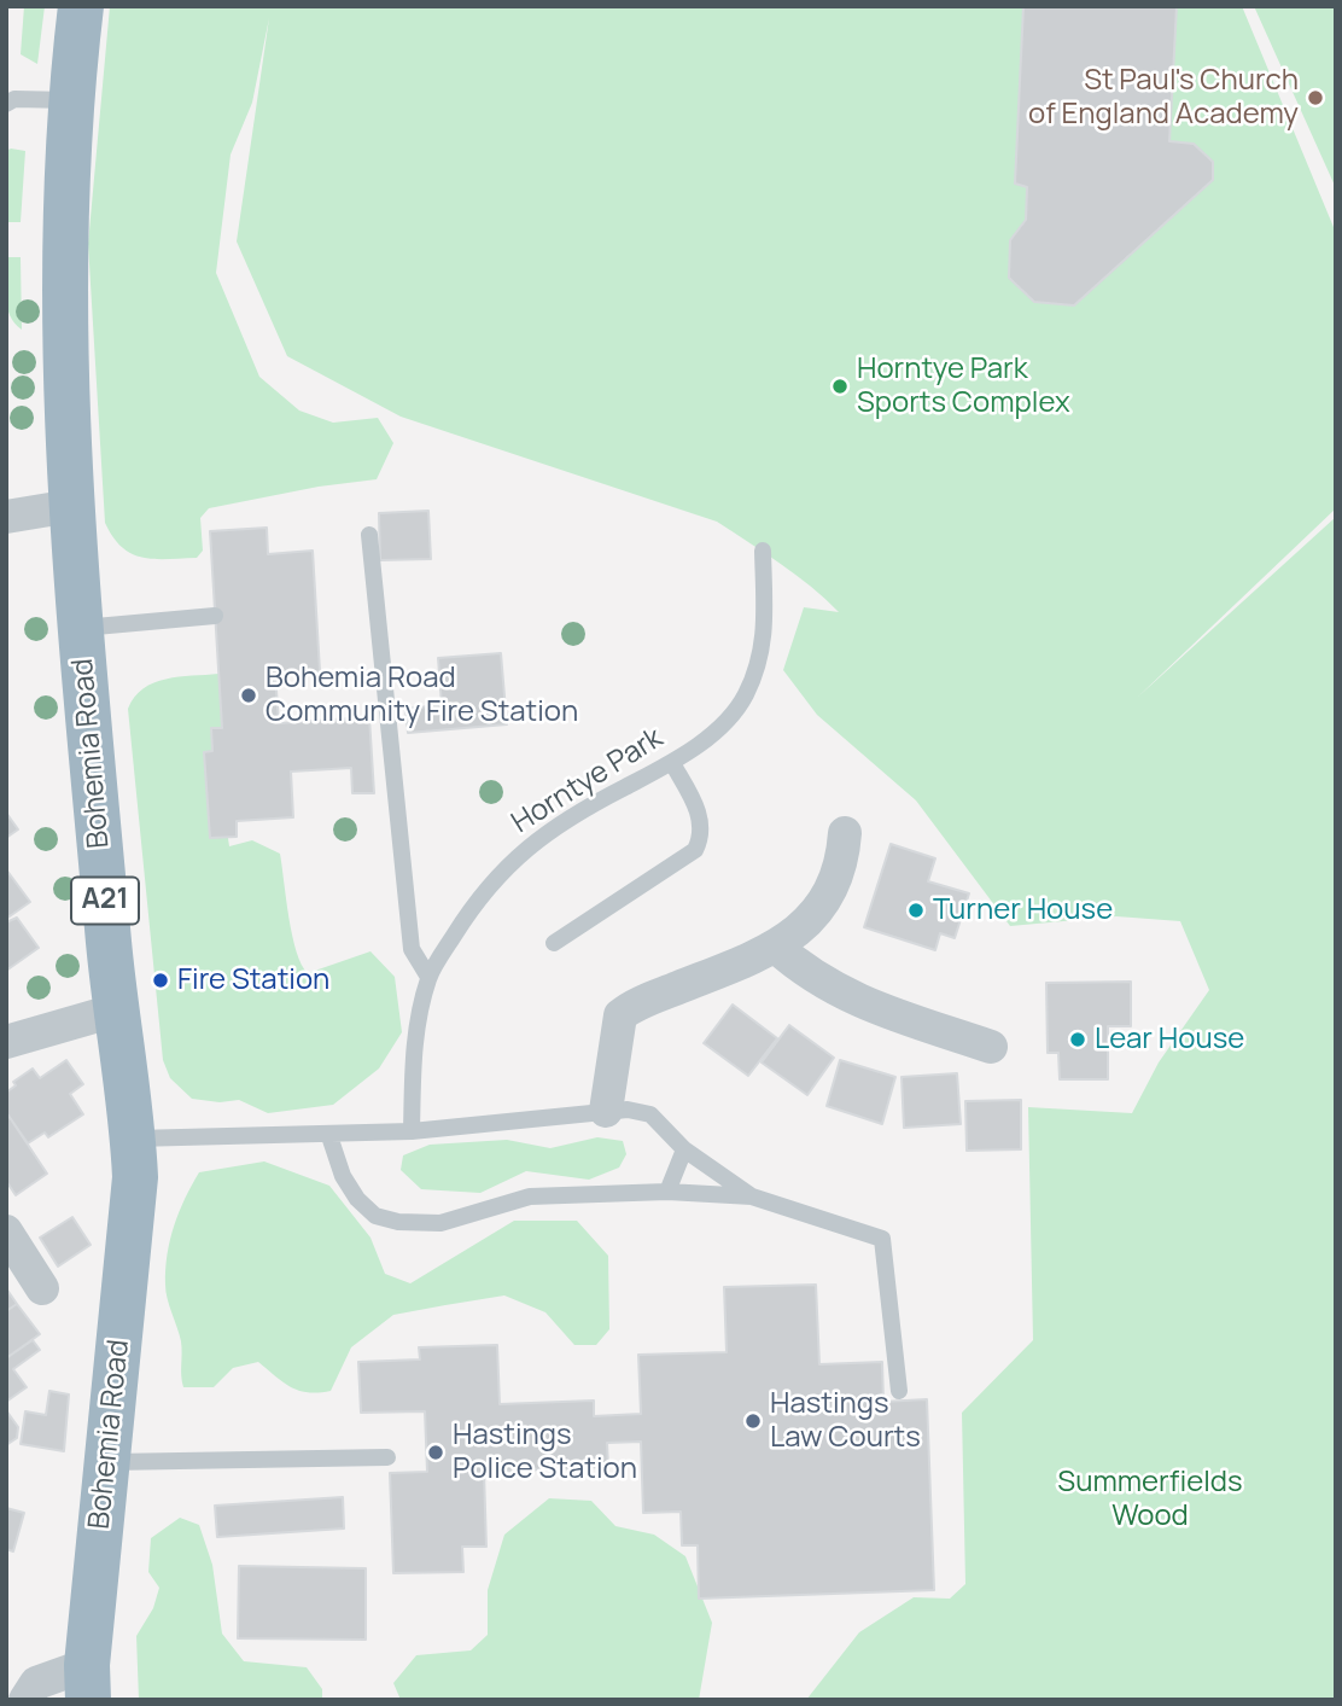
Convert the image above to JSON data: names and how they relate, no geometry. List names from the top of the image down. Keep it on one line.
{"streets":{"highway":["Bohemia Road","A21"],"lane":["Horntye Park"]},"parks":["Summerfields Wood"],"places":["St Paul's Church of England Academy","Horntye Park Sports Complex","Bohemia Road Community Fire Station","Turner House","Fire Station","Lear House","Hastings Law Courts","Hastings Police Station"]}
